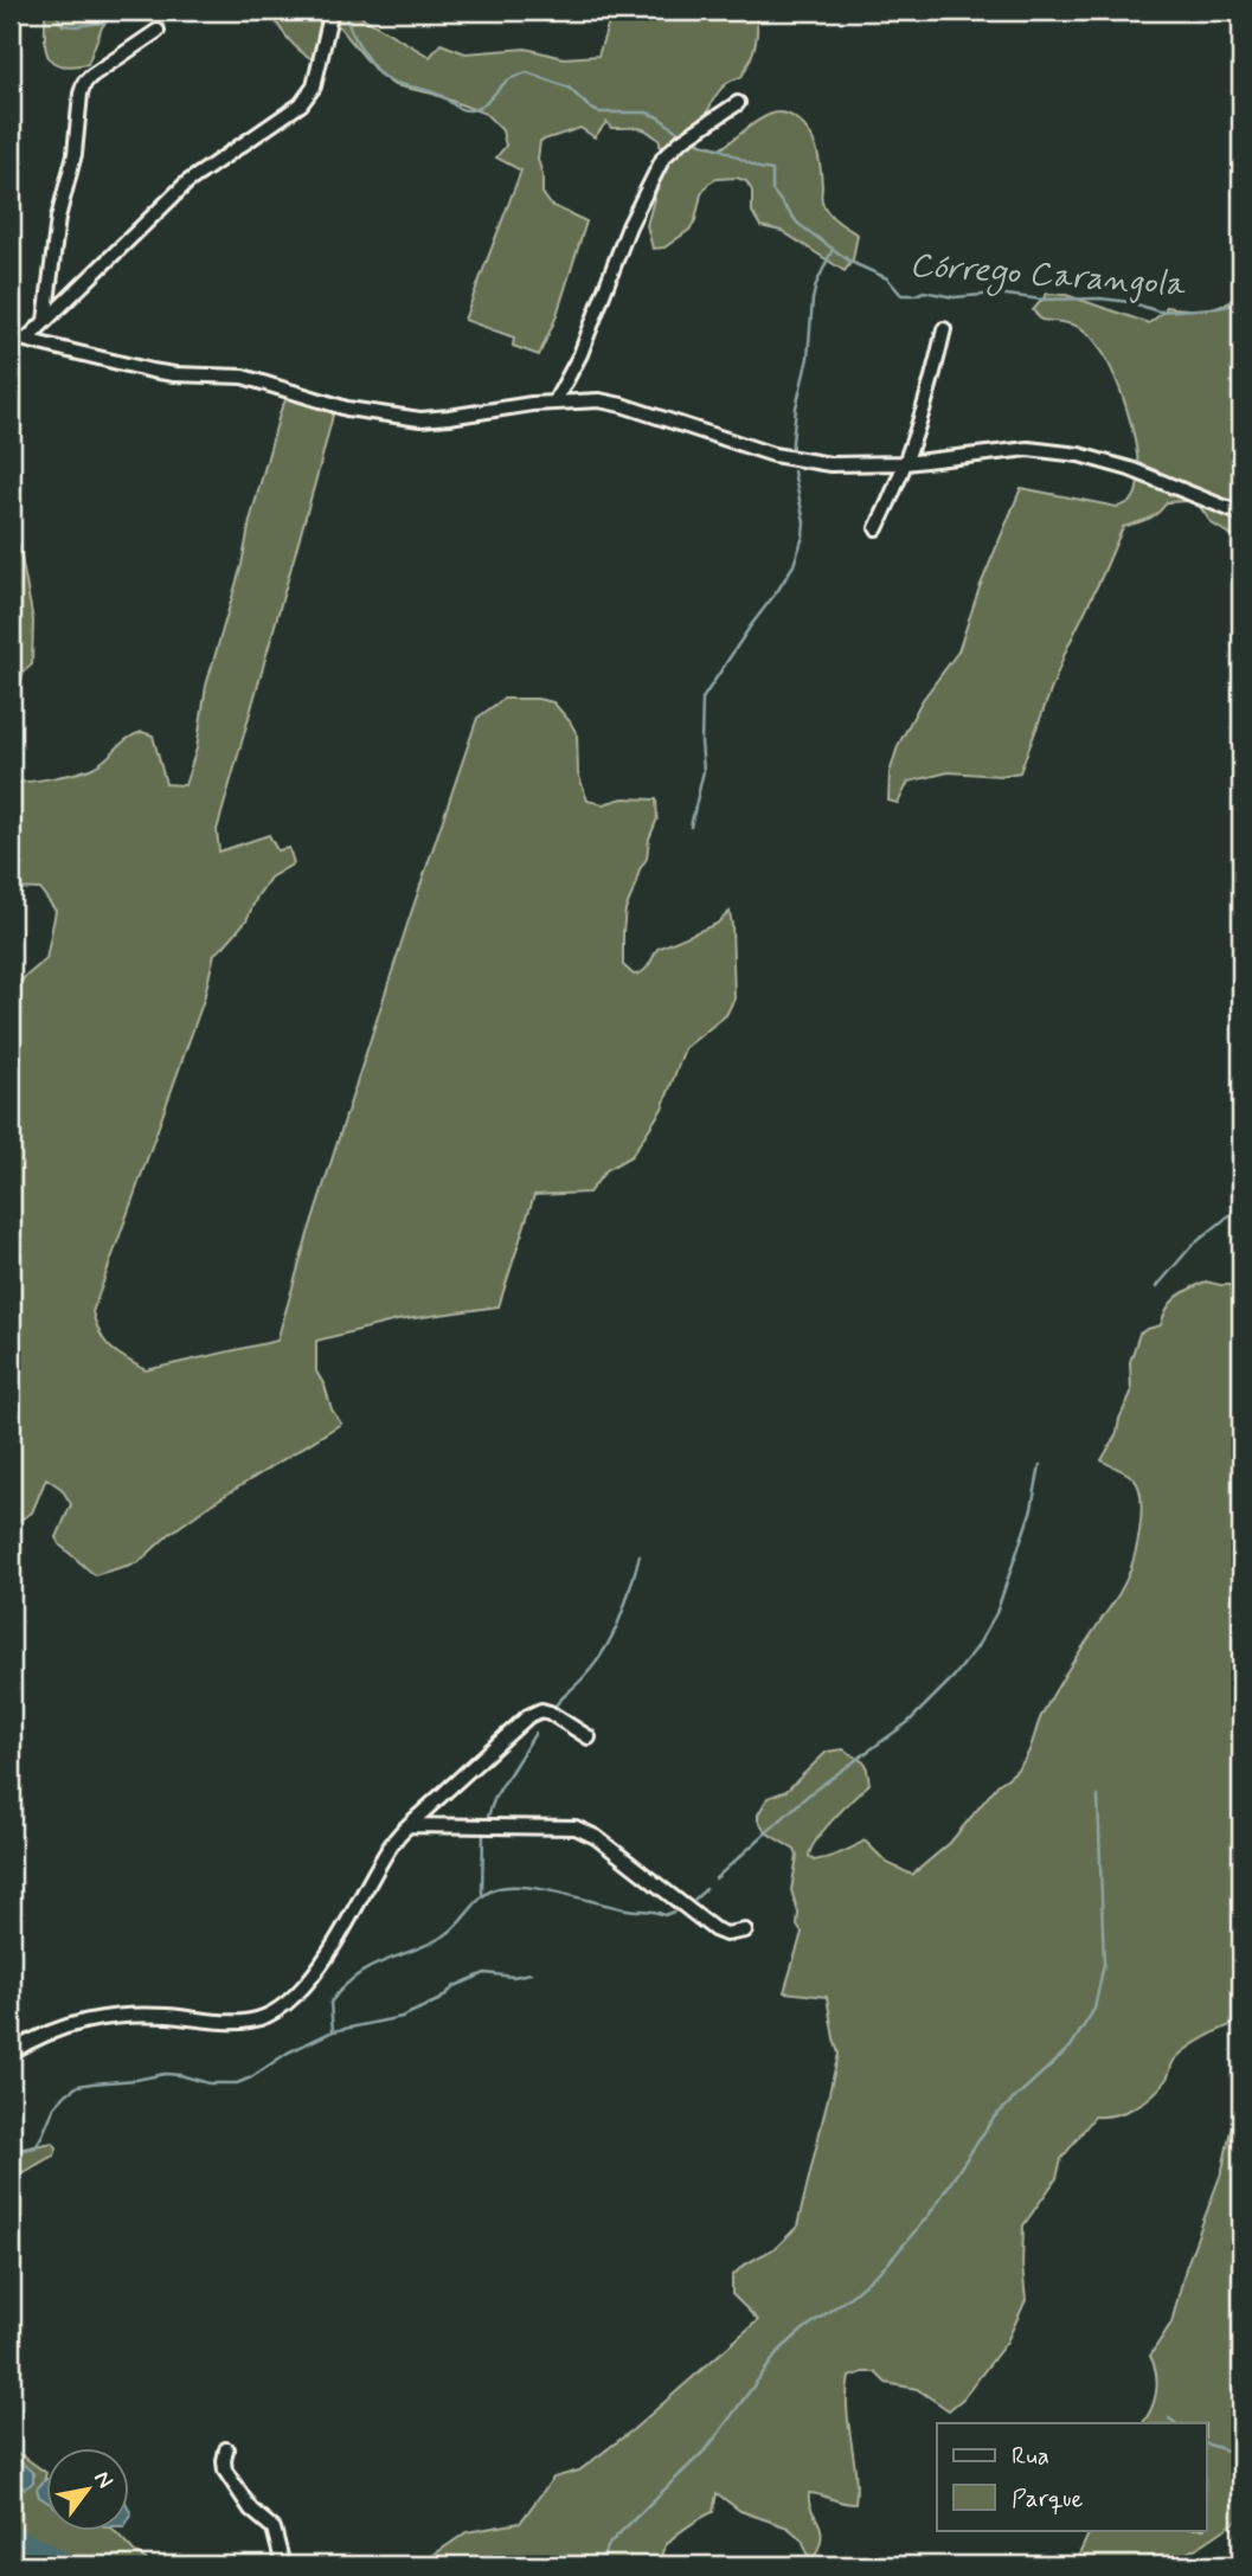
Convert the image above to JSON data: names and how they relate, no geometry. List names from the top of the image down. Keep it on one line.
{"water":["Córrego Carangola"],"legend":["Rua","Parque"],"north":"top right"}
